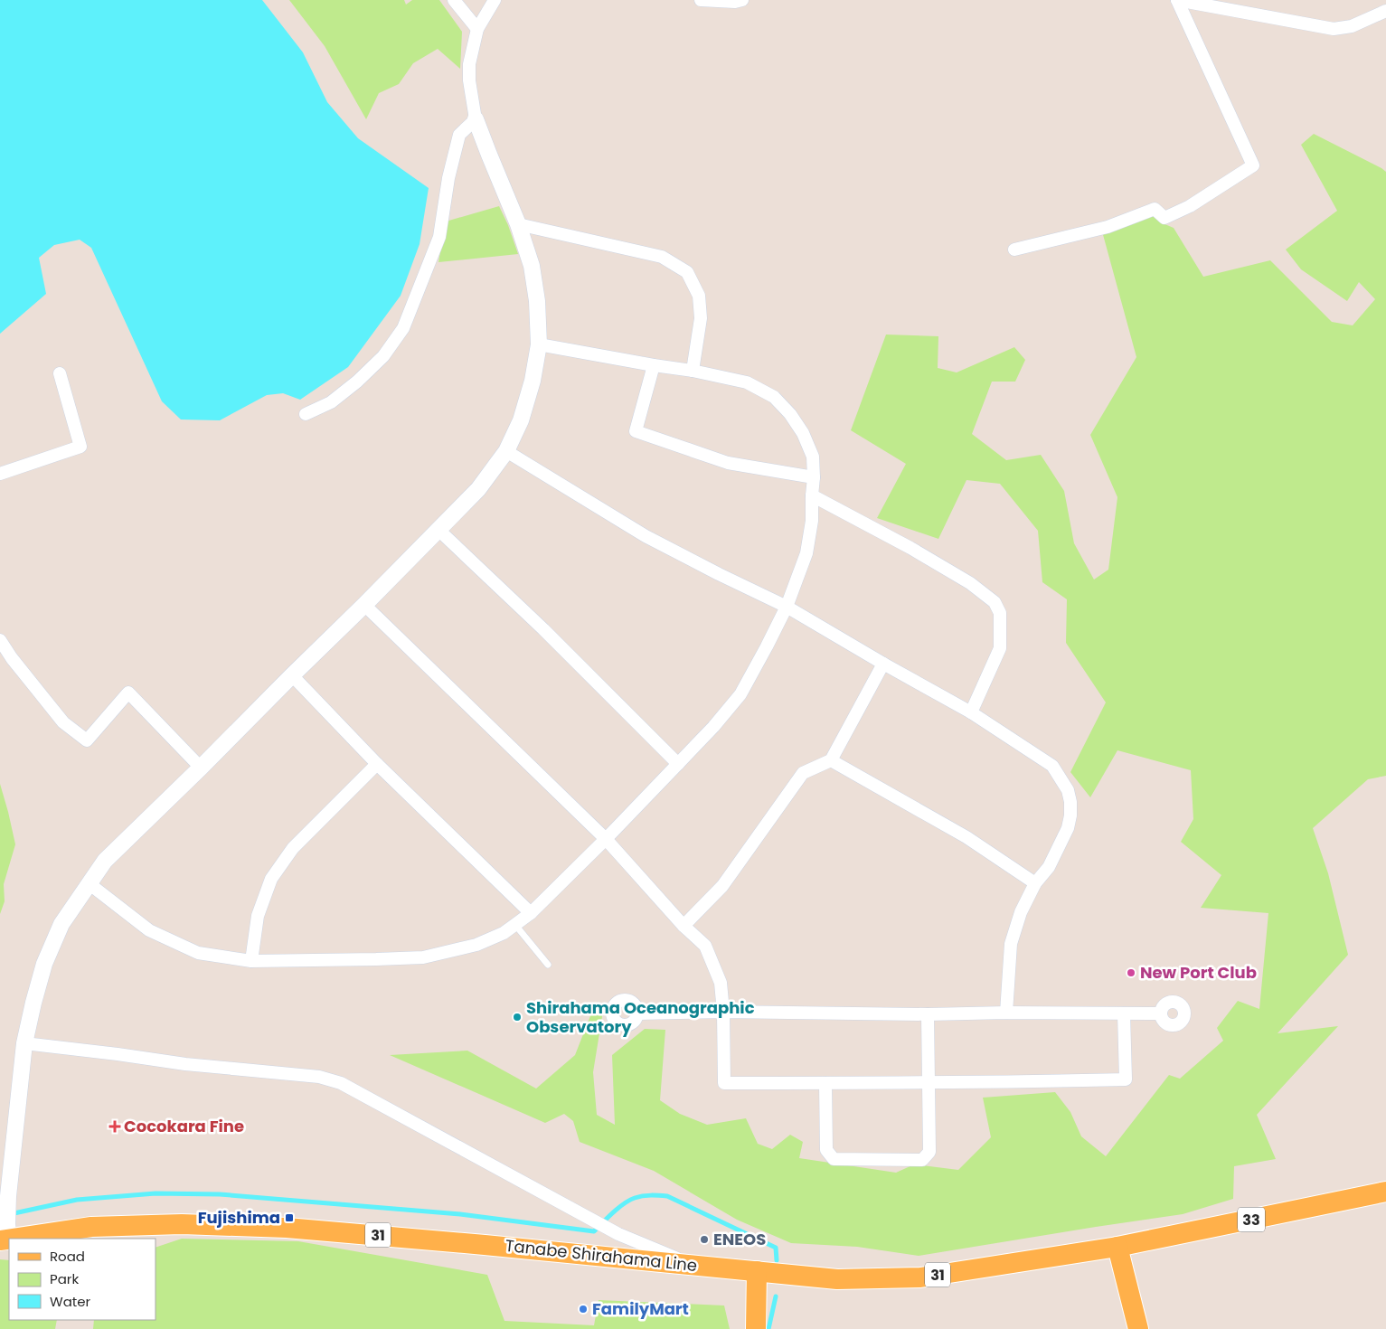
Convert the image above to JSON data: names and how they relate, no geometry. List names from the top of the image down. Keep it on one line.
{"streets":{"main road":["33","31","Tanabe Shirahama Line"]},"crossings":[["33","Tanabe Shirahama Line"]],"places":{"other":["New Port Club","Shirahama Oceanographic Observatory","ENEOS","FamilyMart"],"health":["Cocokara Fine"],"transit":["Fujishima"]},"legend":["Road","Park","Water"]}
